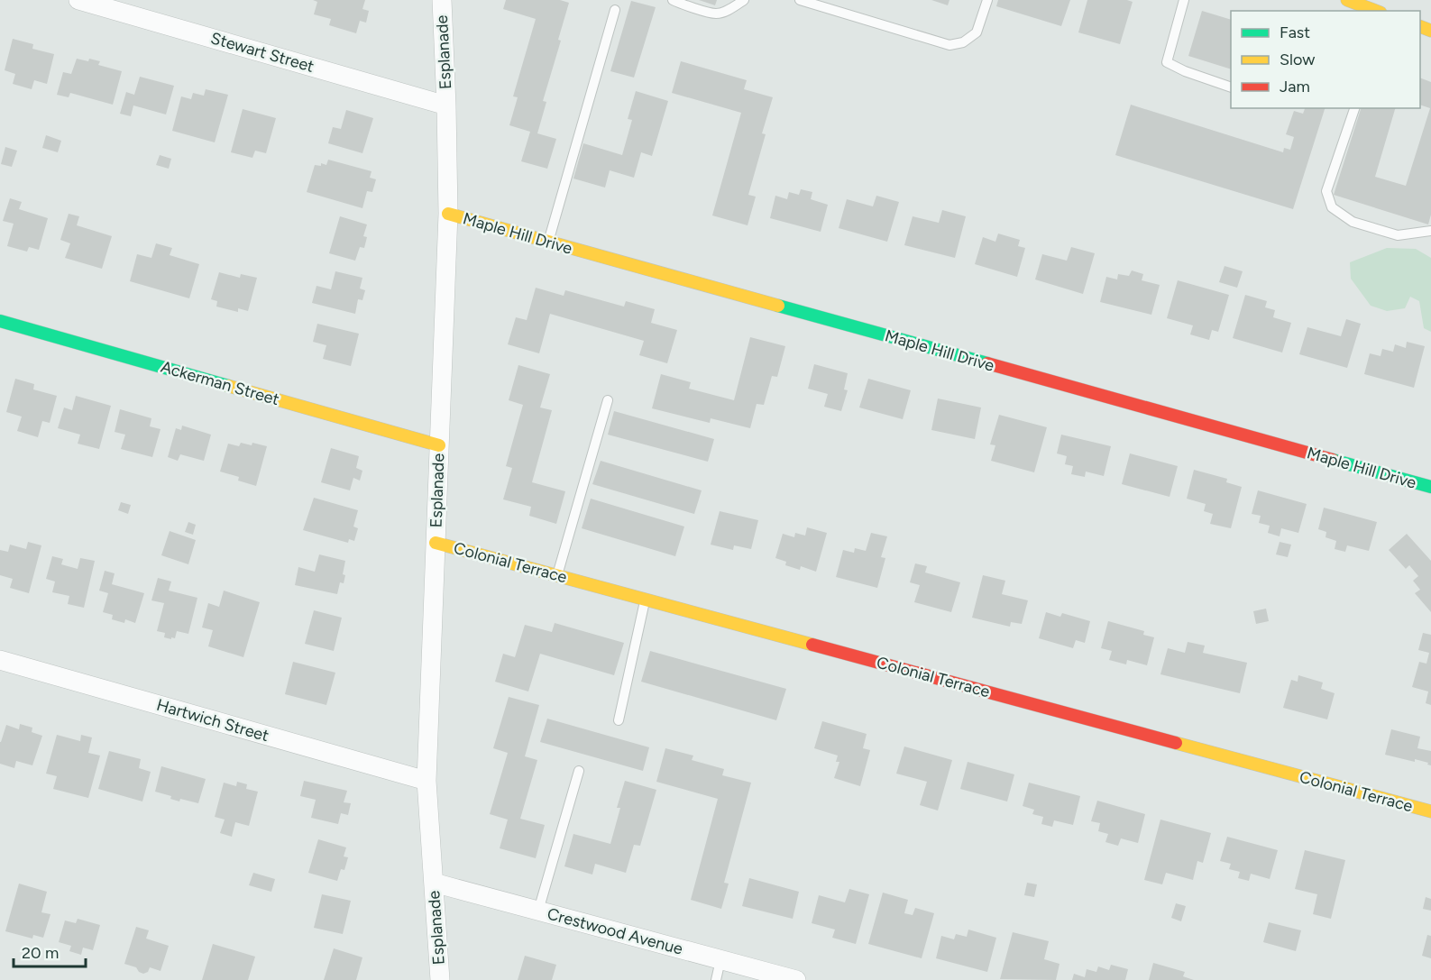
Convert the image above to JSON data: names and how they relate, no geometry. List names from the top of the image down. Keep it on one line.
{"streets":{"street":["Stewart Street","Esplanade","Maple Hill Drive","Ackerman Street","Colonial Terrace","Hartwich Street","Crestwood Avenue"]},"crossings":[["Stewart Street","Esplanade"],["Esplanade","Maple Hill Drive"],["Esplanade","Ackerman Street"],["Esplanade","Colonial Terrace"],["Esplanade","Hartwich Street"],["Esplanade","Crestwood Avenue"]],"legend":["Fast","Slow","Jam"],"scale_bar":"20 m"}
